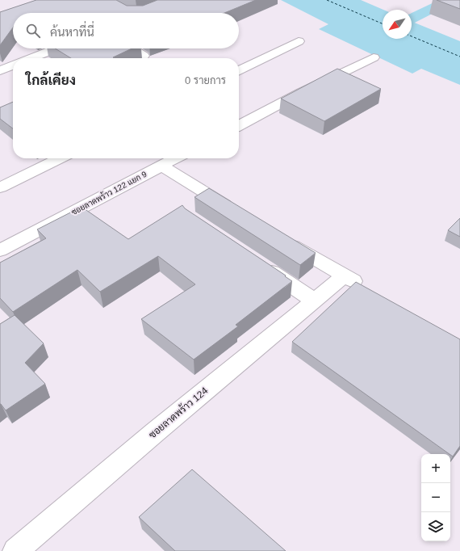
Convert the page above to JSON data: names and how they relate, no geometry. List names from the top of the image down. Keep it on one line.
{"streets":{"street":["ซอยลาดพร้าว 122 แยก 9","ซอยลาดพร้าว 124"]},"north":"bottom left","page":{"search":"ค้นหาที่นี่","heading":["ใกล้เคียง","0 รายการ"],"map_buttons":["+","−"]}}
